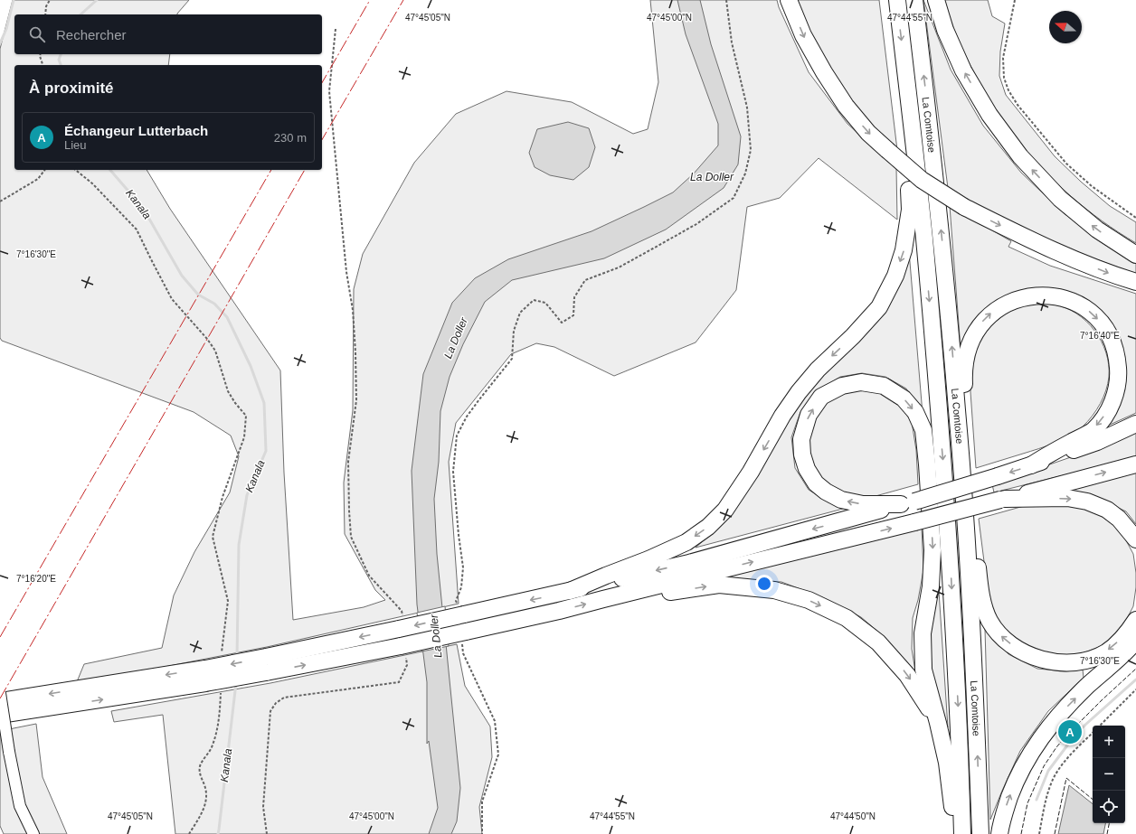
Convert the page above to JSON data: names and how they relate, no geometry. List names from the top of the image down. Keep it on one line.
{"streets":{"highway":["La Comtoise"]},"water":["La Doller","Kanala"],"north":"left","page":{"search":"Rechercher","heading":"À proximité","list":[{"mark":"A","name":"Échangeur Lutterbach","note":"Lieu","value":"230 m"}],"pins":"A","map_buttons":["+","−"]},"coordinates":["47°45'05\"N","47°45'00\"N","47°44'55\"N","7°16'30\"E","7°16'40\"E","7°16'20\"E","47°44'50\"N"]}
